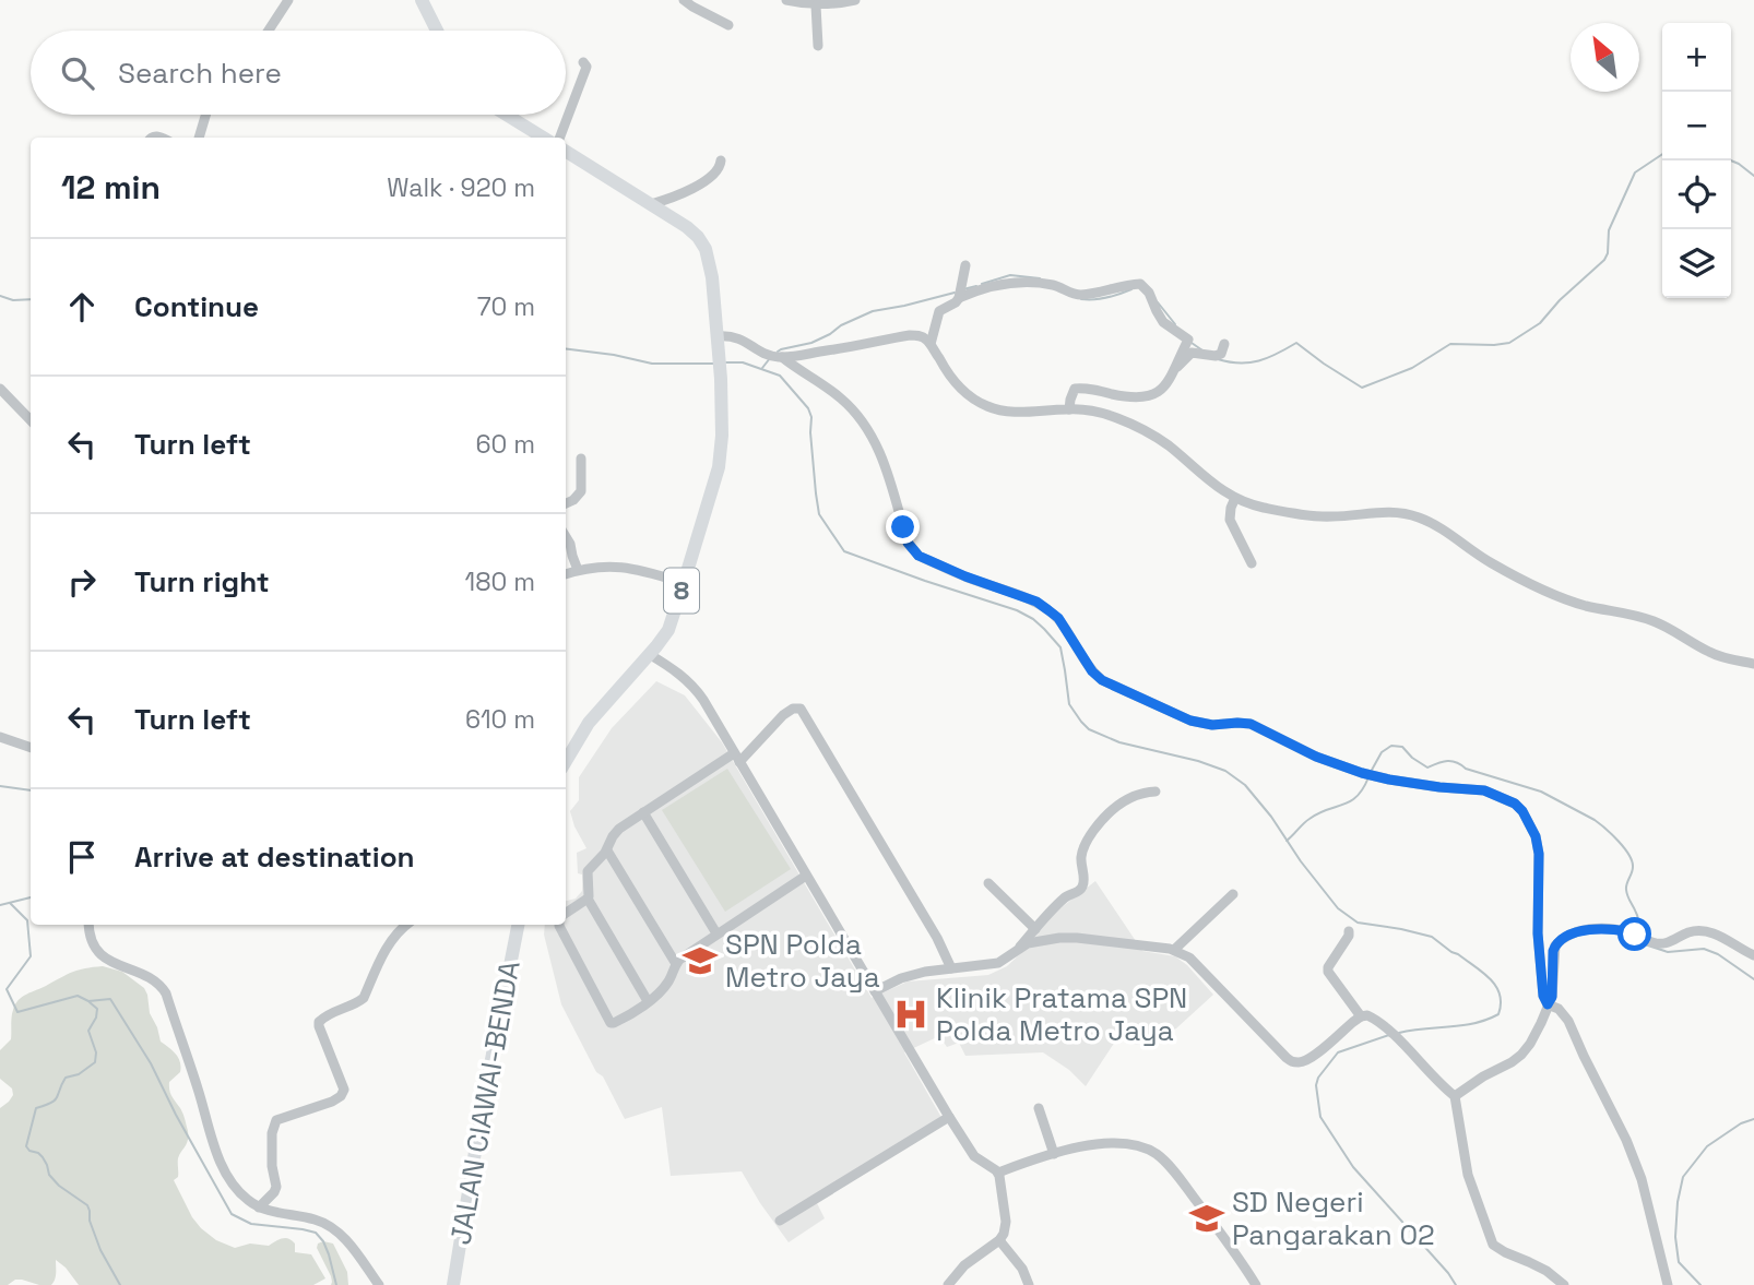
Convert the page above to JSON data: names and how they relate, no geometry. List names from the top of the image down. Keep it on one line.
{"streets":{"highway":["8","JALAN CIAWAI-BENDA"]},"places":{"school or university":["SPN Polda Metro Jaya","SD Negeri Pangarakan 02"],"hospital":["Klinik Pratama SPN Polda Metro Jaya"]},"north":"top left","page":{"map_buttons":["+","−"],"search":"Search here","heading":["12 min","Walk · 920 m"],"list":[["Continue","70 m"],["Turn left","60 m"],["Turn right","180 m"],["Turn left","610 m"],"Arrive at destination"]}}
